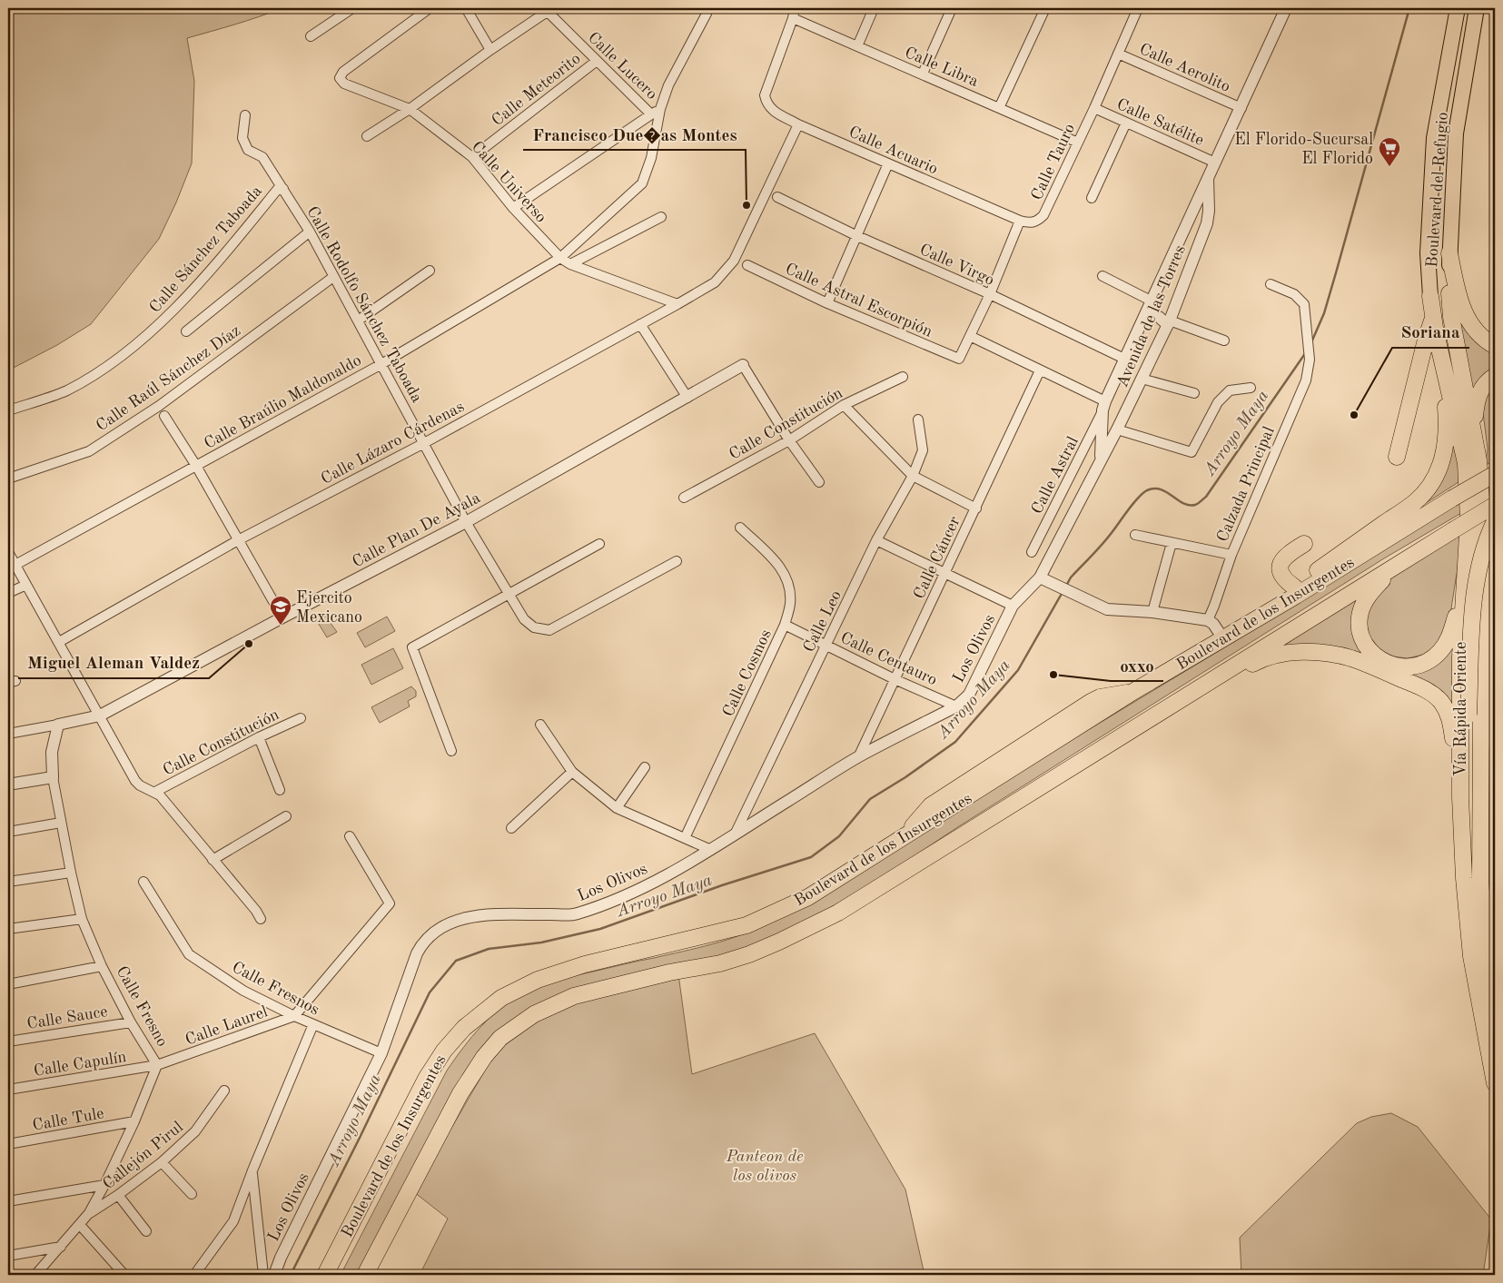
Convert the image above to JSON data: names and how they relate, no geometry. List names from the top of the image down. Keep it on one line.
{"streets":{"highway":["Boulevard de los Insurgentes","Vía Rápida Oriente"],"main road":["Boulevard del Refugio"],"street":["Calle Lucero","Calle Libra","Calle Aerolito","Calle Meteorito","Calle Satélite","Calle Acuario","Calle Tauro","Calle Universo","Calle Sánchez Taboada","Calle Virgo","Calle Astral Escorpión","Calle Rodolfo Sánchez Taboada","Avenida de las Torres","Calle Raúl Sánchez Díaz","Calle Braúlio Maldonaldo","Calle Constitución","Calle Lázaro Cárdenas","Calle Astral","Calzada Principal","Calle Plan De Ayala","Calle Cáncer","Calle Leo","Los Olivos","Calle Centauro","Calle Cosmos","Calle Fresnos","Calle Fresno","Calle Sauce","Calle Laurel","Calle Capulín","Calle Tule","Callejón Pirul"]},"crossings":[["Calle Lucero","Calle Meteorito"],["Calle Lucero","Calle Universo"],["Calle Lucero","Calle Braúlio Maldonaldo"],["Calle Libra","Calle Acuario"],["Calle Libra","Calle Tauro"],["Calle Aerolito","Calle Tauro"],["Calle Aerolito","Avenida de las Torres"],["Calle Meteorito","Calle Universo"],["Calle Satélite","Calle Tauro"],["Calle Satélite","Avenida de las Torres"],["Calle Acuario","Calle Tauro"],["Calle Acuario","Calle Lázaro Cárdenas"],["Calle Universo","Calle Braúlio Maldonaldo"],["Calle Universo","Calle Lázaro Cárdenas"],["Calle Sánchez Taboada","Calle Rodolfo Sánchez Taboada"],["Calle Virgo","Avenida de las Torres"],["Calle Rodolfo Sánchez Taboada","Calle Raúl Sánchez Díaz"],["Calle Rodolfo Sánchez Taboada","Calle Braúlio Maldonaldo"],["Calle Rodolfo Sánchez Taboada","Calle Lázaro Cárdenas"],["Calle Rodolfo Sánchez Taboada","Calle Plan De Ayala"],["Avenida de las Torres","Calle Astral"],["Avenida de las Torres","Los Olivos"],["Calle Plan De Ayala","Calle Fresno"],["Calle Cáncer","Los Olivos"],["Calle Cáncer","Calle Centauro"],["Calle Leo","Los Olivos"],["Calle Leo","Calle Centauro"],["Los Olivos","Calle Centauro"],["Los Olivos","Calle Fresnos"],["Calle Centauro","Calle Cosmos"],["Calle Fresnos","Calle Laurel"],["Calle Fresno","Calle Sauce"],["Calle Fresno","Calle Laurel"],["Calle Fresno","Calle Capulín"],["Calle Fresno","Calle Tule"],["Calle Fresno","Callejón Pirul"],["Calle Laurel","Calle Capulín"]],"water":["Arroyo Maya"],"parks":["Panteon de los olivos"],"places":{"supermarket":["El Florido-Sucursal El Florido"],"other":["Francisco Due�as Montes","Soriana","Miguel Aleman Valdez","oxxo"],"school or university":["Ejercito Mexicano"]}}
